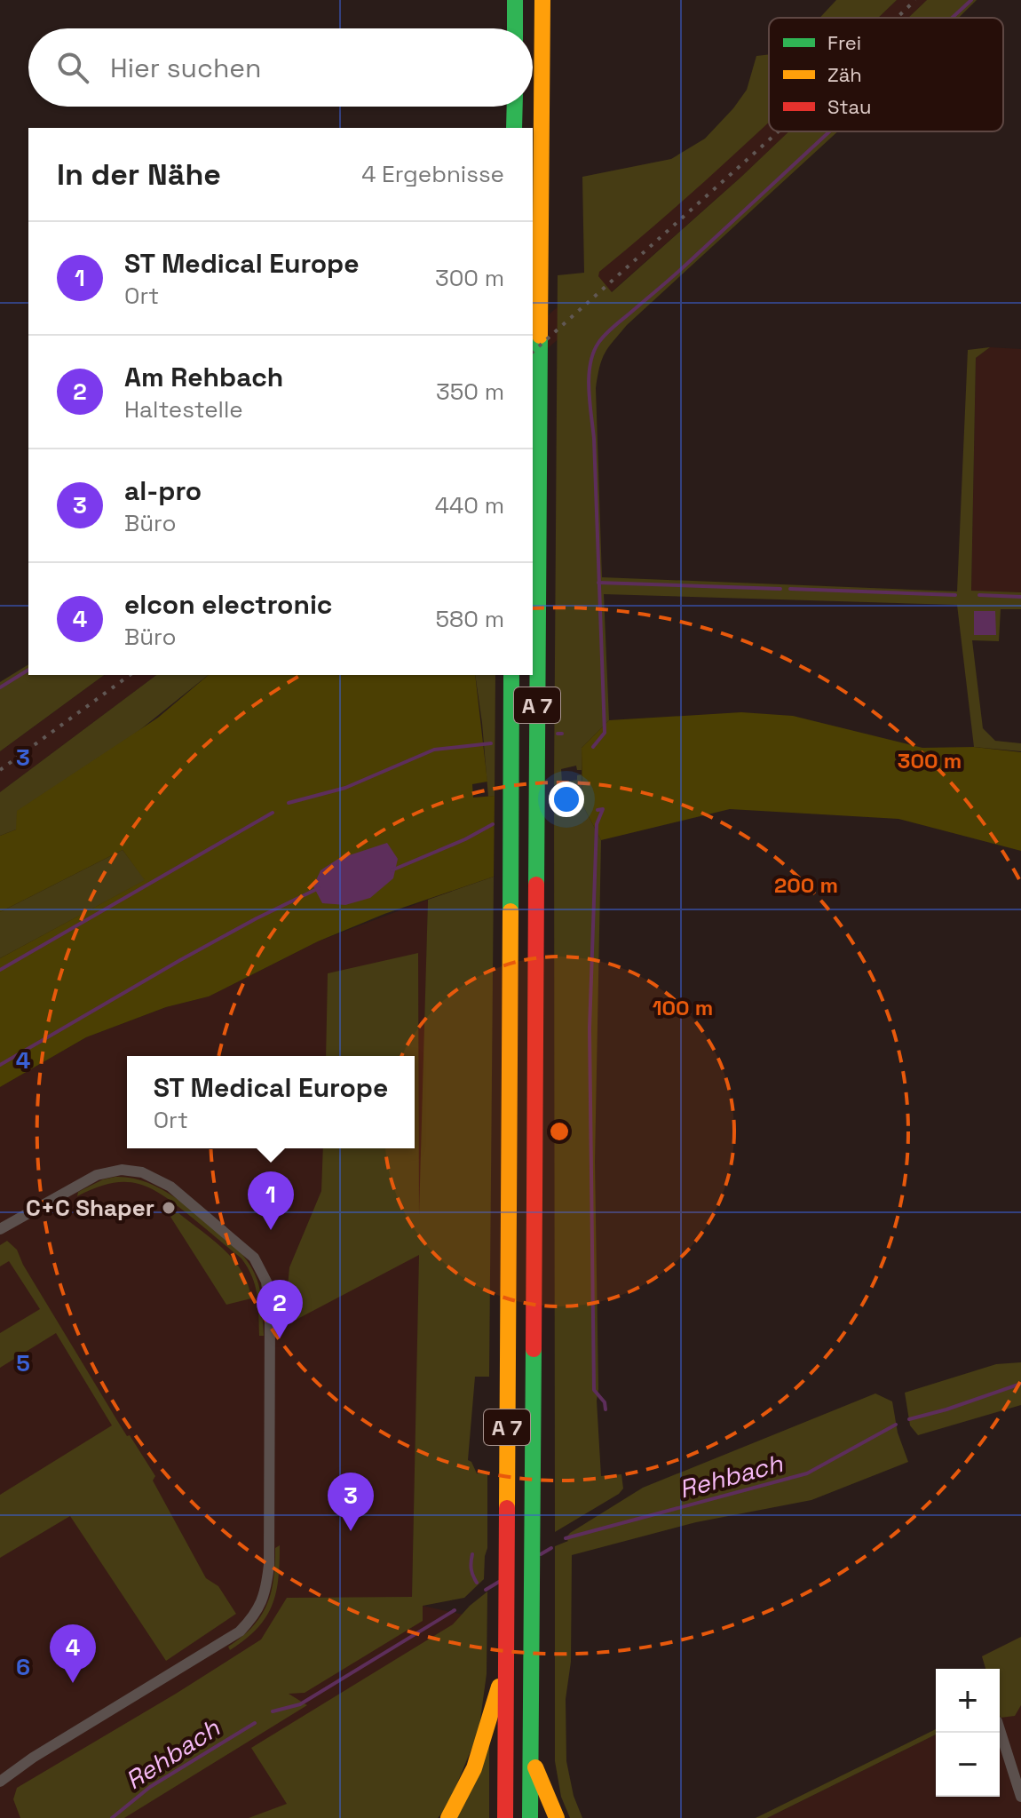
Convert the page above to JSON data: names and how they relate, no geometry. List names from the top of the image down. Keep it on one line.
{"streets":{"highway":["A 7"]},"water":["Rehbach"],"places":["C+C Shaper"],"legend":["Frei","Zäh","Stau"],"page":{"search":"Hier suchen","heading":["In der Nähe","4 Ergebnisse"],"list":[{"mark":"1","name":"ST Medical Europe","note":"Ort","value":"300 m"},{"mark":"2","name":"Am Rehbach","note":"Haltestelle","value":"350 m"},{"mark":"3","name":"al-pro","note":"Büro","value":"440 m"},{"mark":"4","name":"elcon electronic","note":"Büro","value":"580 m"}],"popup":["ST Medical Europe","Ort"],"pins":["1","2","3","4"],"map_buttons":["+","−"]},"grid":{"rows":["3","4","5","6"]},"rings":["300 m","200 m","100 m"]}
